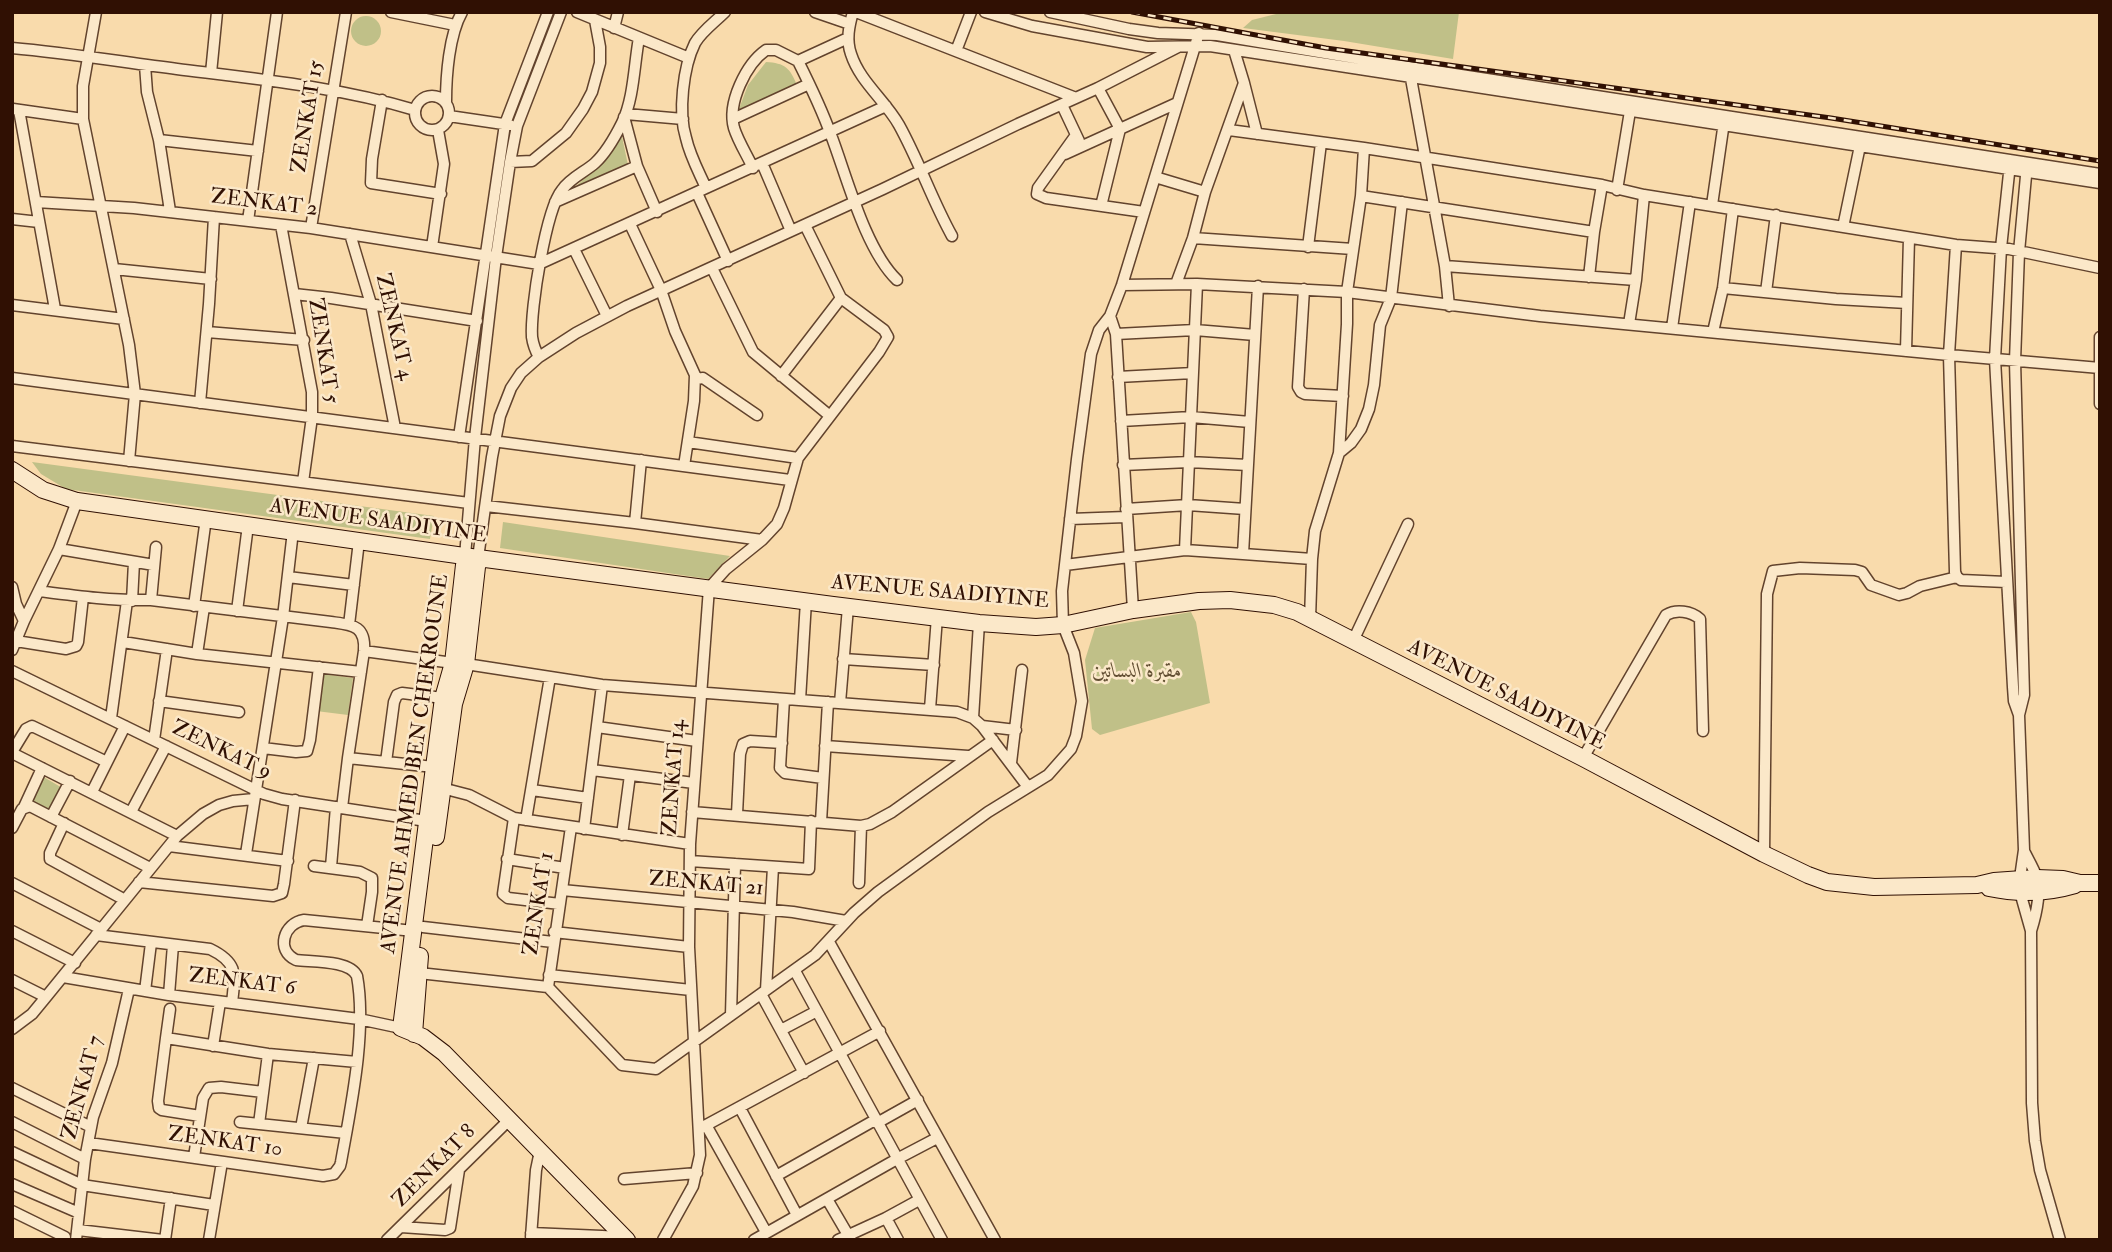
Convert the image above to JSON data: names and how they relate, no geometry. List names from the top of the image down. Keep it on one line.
{"streets":{"main road":["AVENUE SAADIYINE","AVENUE AHMED BEN CHEKROUNE"],"street":["ZENKAT 15","ZENKAT 2","ZENKAT 4","ZENKAT 5","ZENKAT 9","ZENKAT 14","ZENKAT 21","ZENKAT 1","ZENKAT 6","ZENKAT 7","ZENKAT 10","ZENKAT 8"]},"crossings":[["ZENKAT 15","ZENKAT 2"],["ZENKAT 2","ZENKAT 4"],["ZENKAT 2","ZENKAT 5"],["ZENKAT 2","AVENUE AHMED BEN CHEKROUNE"],["AVENUE SAADIYINE","AVENUE AHMED BEN CHEKROUNE"],["AVENUE SAADIYINE","ZENKAT 14"],["ZENKAT 9","AVENUE AHMED BEN CHEKROUNE"],["AVENUE AHMED BEN CHEKROUNE","ZENKAT 6"],["ZENKAT 14","ZENKAT 21"],["ZENKAT 21","ZENKAT 1"],["ZENKAT 6","ZENKAT 7"],["ZENKAT 7","ZENKAT 10"]],"parks":["مقبرة البساتين"]}
